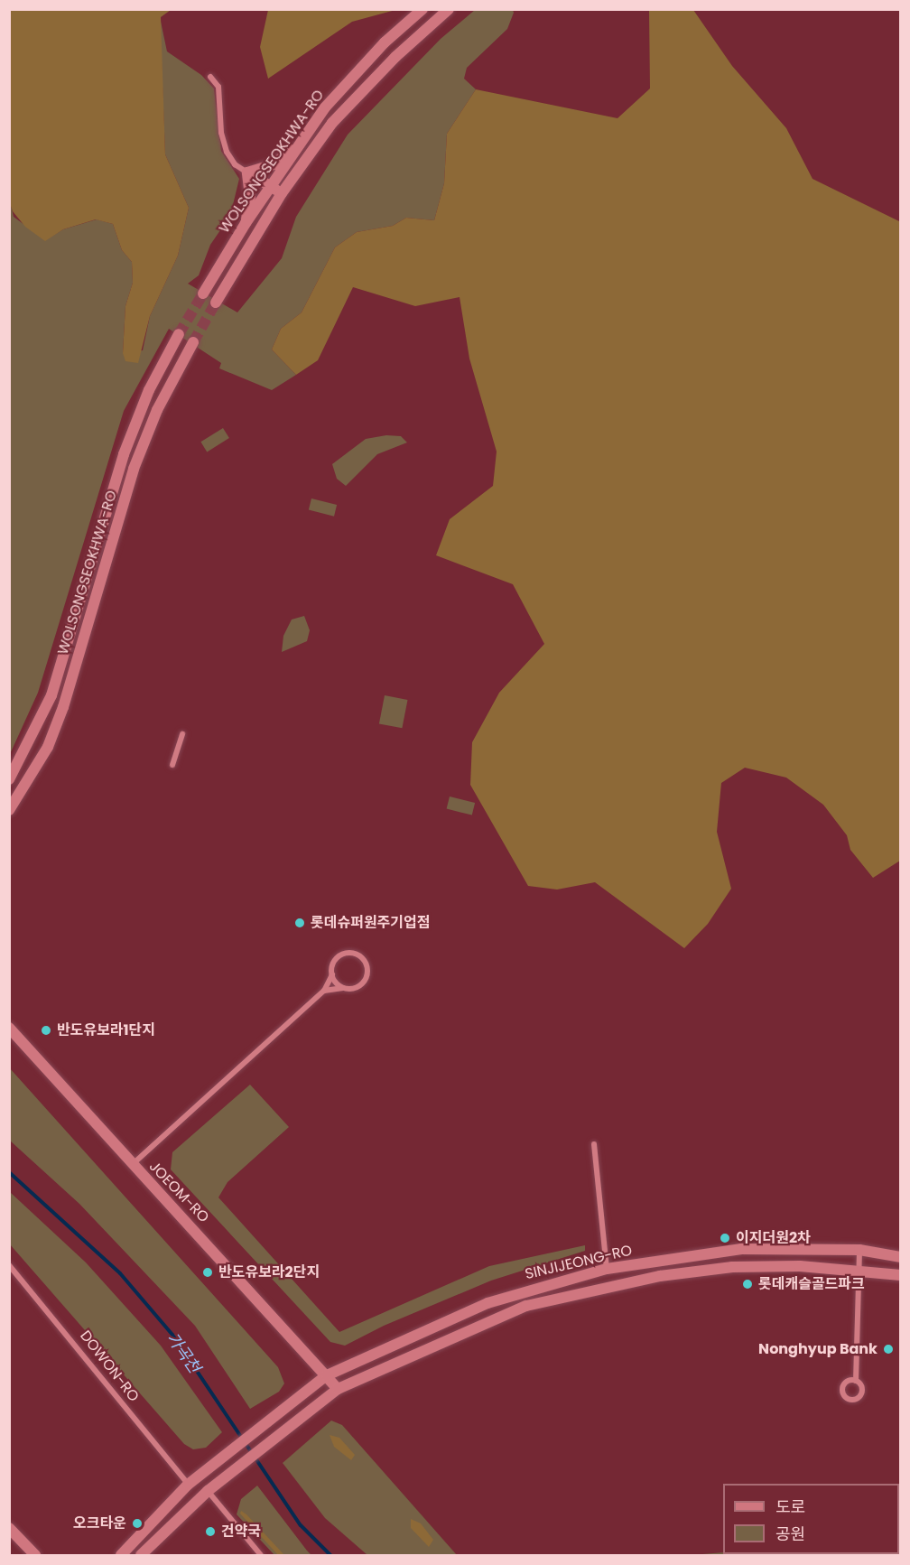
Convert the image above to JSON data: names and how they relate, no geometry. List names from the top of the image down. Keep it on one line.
{"streets":{"street":["WOLSONGSEOKHWA-RO","JOEOM-RO","SINJIJEONG-RO","DOWON-RO"]},"crossings":[["JOEOM-RO","SINJIJEONG-RO"],["SINJIJEONG-RO","DOWON-RO"]],"water":["가곡천"],"places":["롯데슈퍼원주기업점","반도유보라1단지","이지더원2차","반도유보라2단지","롯데캐슬골드파크","Nonghyup Bank","오크타운","건약국"],"legend":["도로","공원"]}
